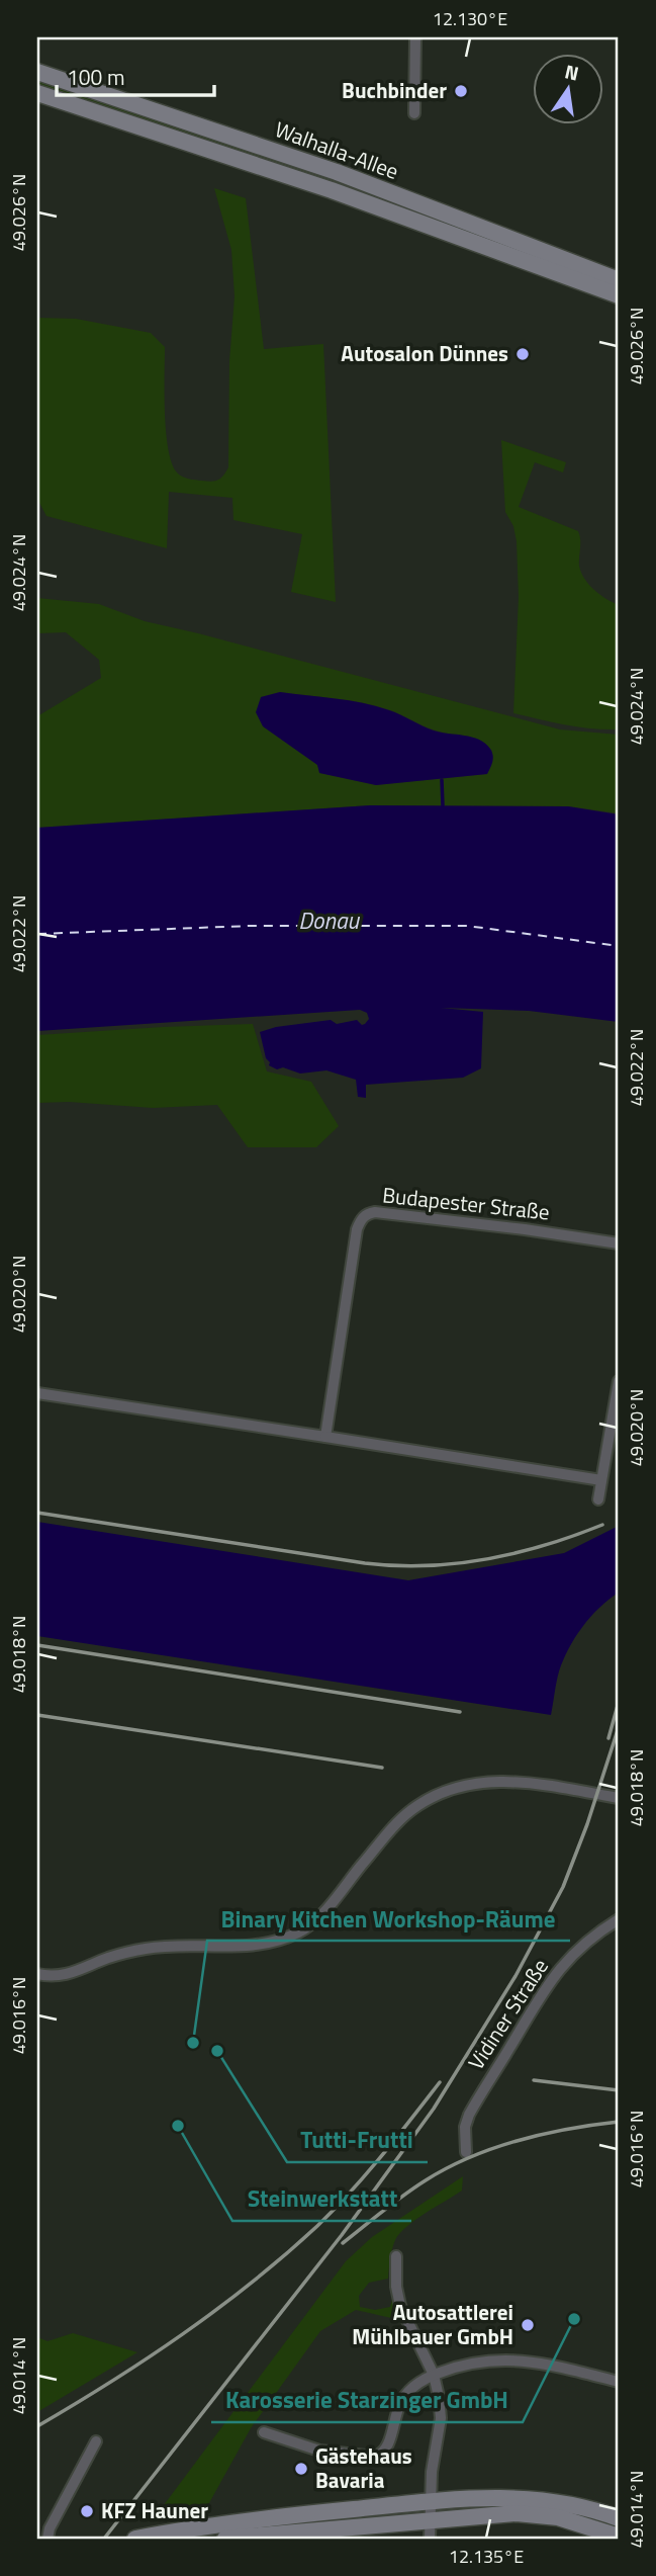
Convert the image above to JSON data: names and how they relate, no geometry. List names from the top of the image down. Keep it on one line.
{"streets":{"main road":["Walhalla-Allee"],"street":["Budapester Straße","Vidiner Straße"]},"water":["Donau"],"places":["Buchbinder","Autosalon Dünnes","Binary Kitchen Workshop-Räume","Tutti-Frutti","Steinwerkstatt","Karosserie Starzinger GmbH","Autosattlerei Mühlbauer GmbH","Gästehaus Bavaria","KFZ Hauner"],"scale_bar":"100 m","north":"top","coordinates":["12.130°E","49.026°N","49.024°N","49.022°N","49.020°N","49.018°N","49.016°N","49.014°N","12.135°E"]}
